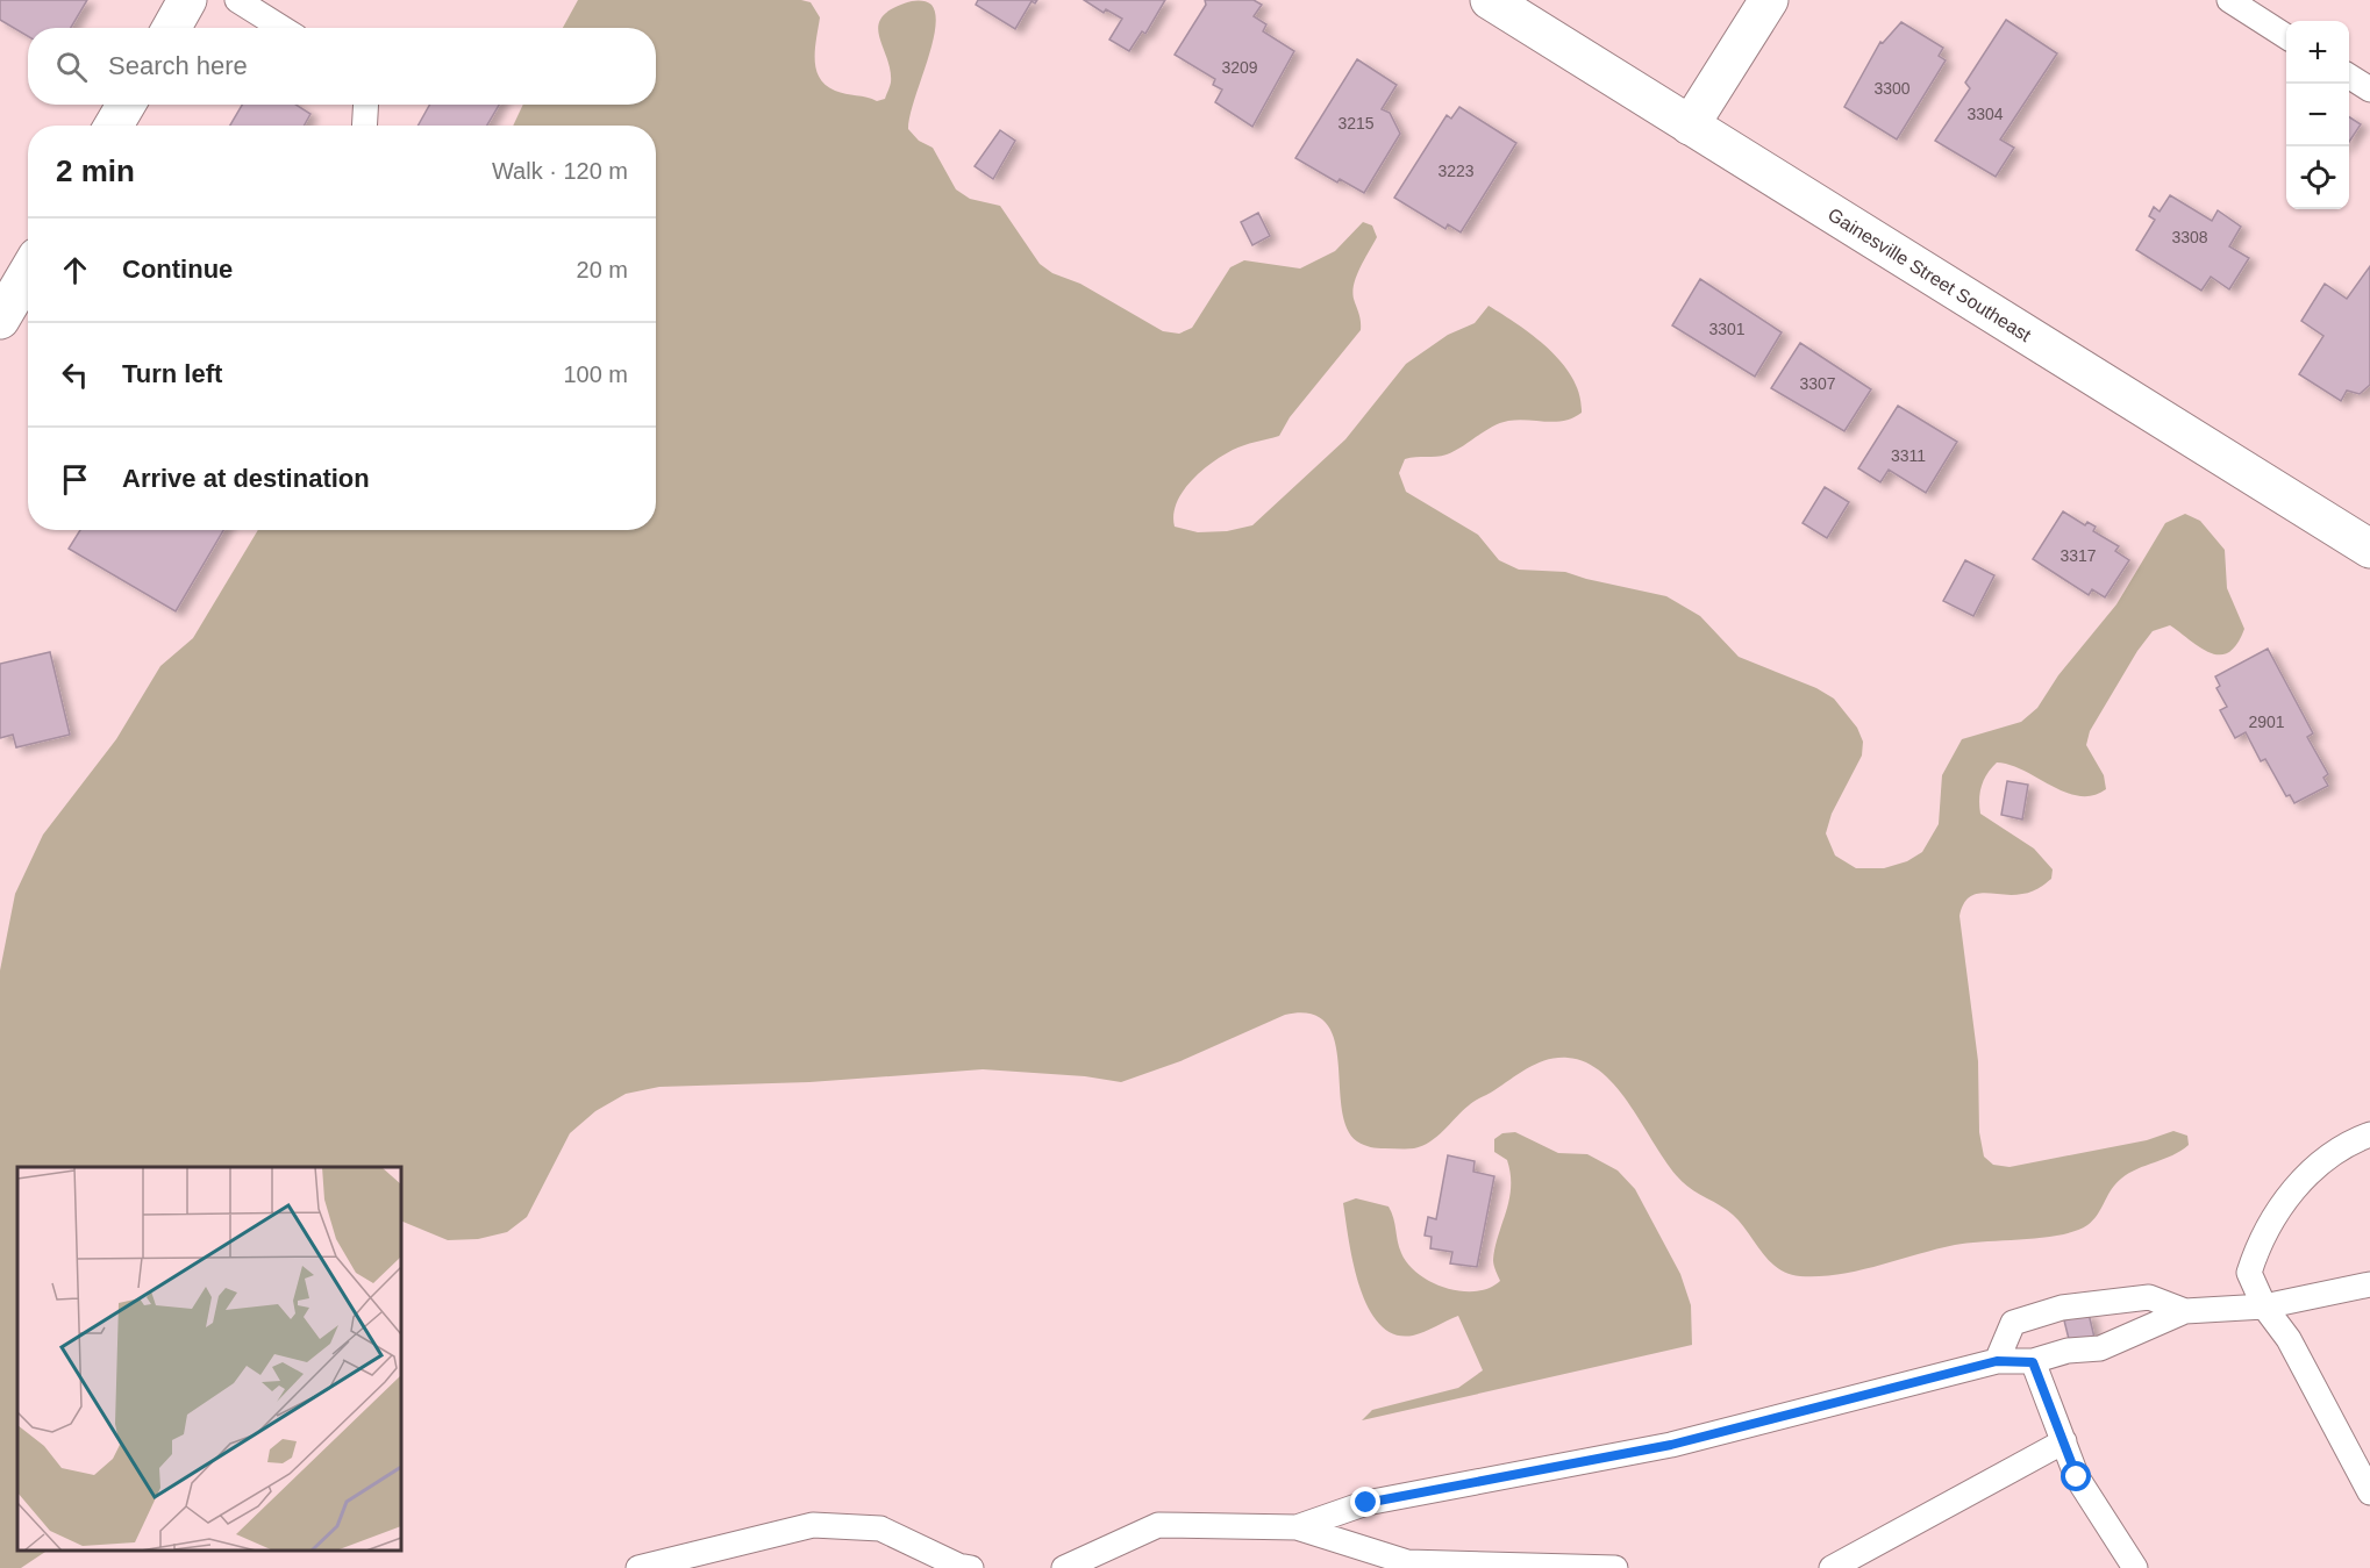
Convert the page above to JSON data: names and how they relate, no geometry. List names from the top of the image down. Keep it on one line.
{"streets":{"street":["Gainesville Street Southeast"]},"house_numbers":["3209","3300","3304","3215","3223","3308","3301","3307","3311","3317","2901"],"page":{"map_buttons":["+","−"],"search":"Search here","heading":["2 min","Walk · 120 m"],"list":[["Continue","20 m"],["Turn left","100 m"],"Arrive at destination"]}}
